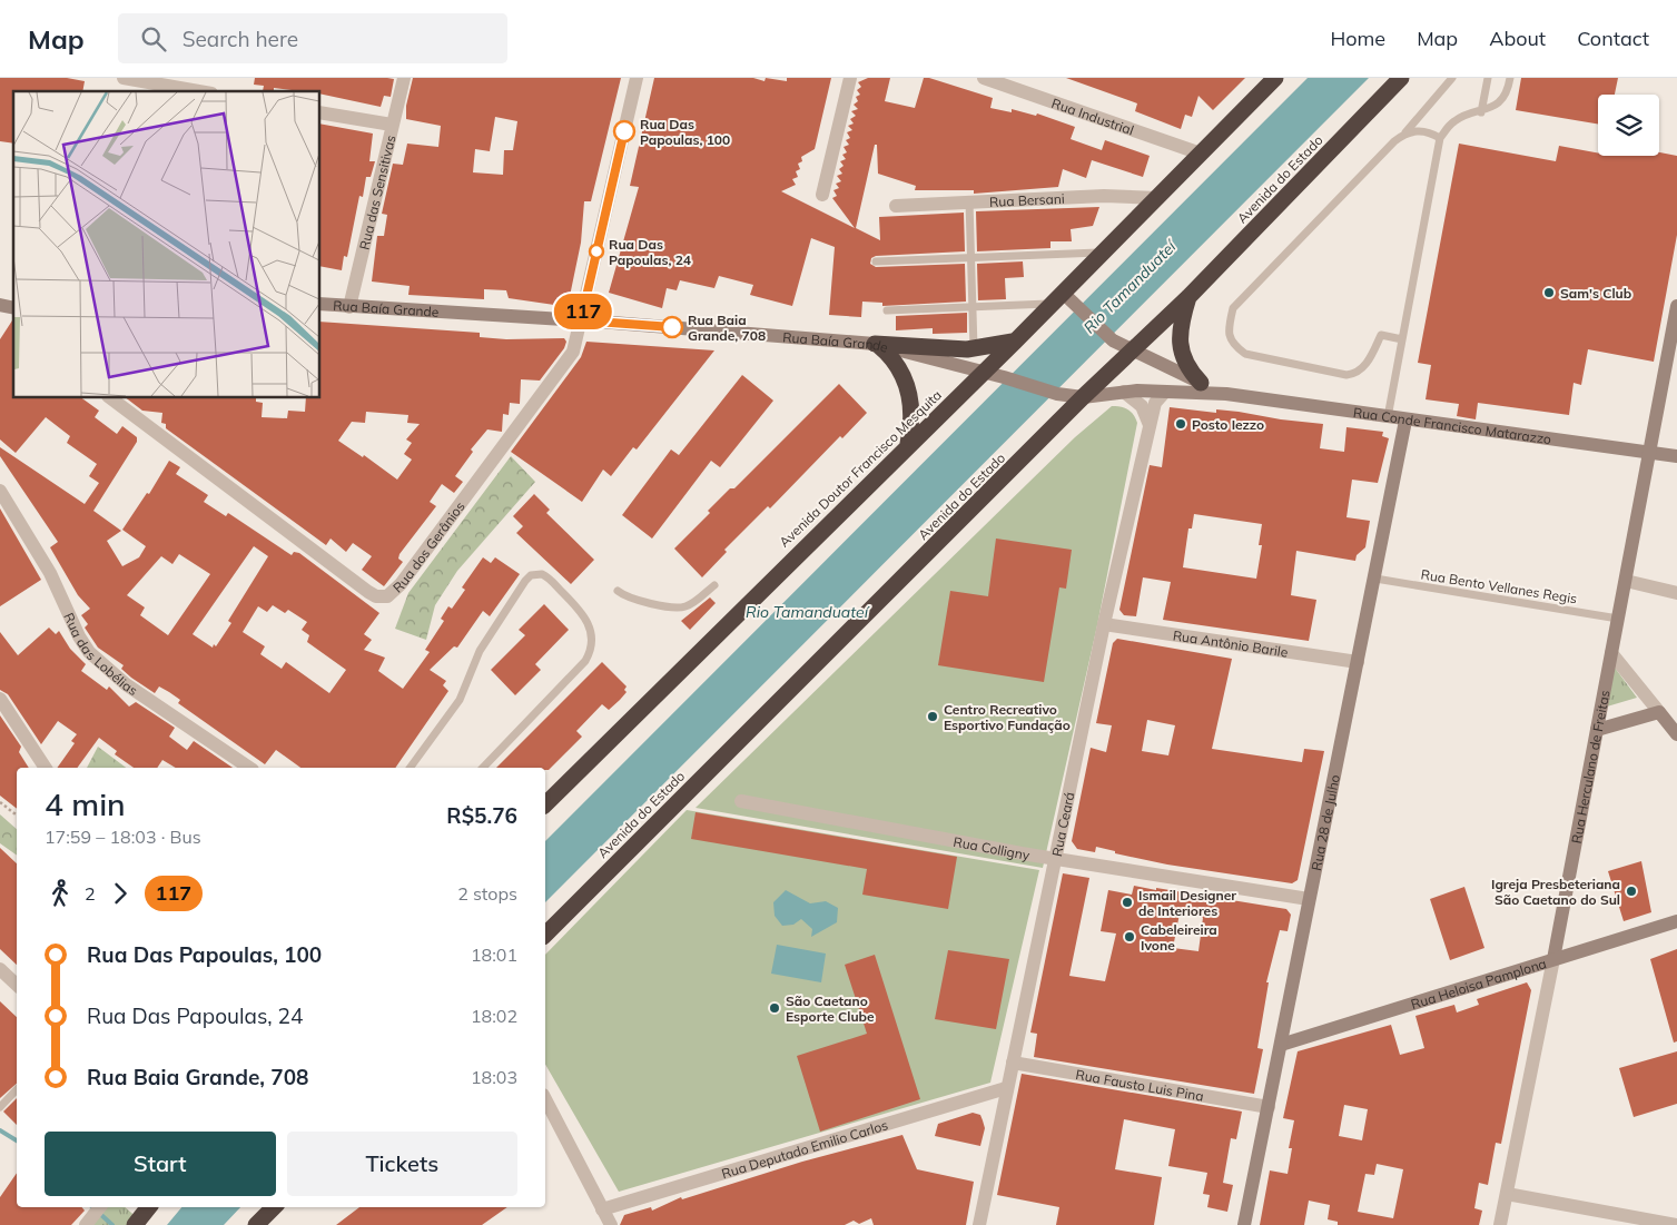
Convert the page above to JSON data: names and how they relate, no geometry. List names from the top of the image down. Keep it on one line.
{"streets":{"highway":["Avenida do Estado","Avenida Doutor Francisco Mesquita"],"street":["Rua Industrial","Rua das Sensitivas","Rua Bersani","Rua Baía Grande","Rua Conde Francisco Matarazzo","Rua dos Gerânios","Rua Antônio Barile","Rua das Lobélias","Rua Herculano de Freitas","Rua 28 de Julho","Rua Ceará","Rua Colligny","Rua Heloisa Pamplona","Rua Fausto Luis Pina","Rua Deputado Emilio Carlos"],"lane":["Rua Bento Vellanes Regis"]},"crossings":[["Rua Industrial","Avenida Doutor Francisco Mesquita"],["Avenida do Estado","Rua Conde Francisco Matarazzo"],["Rua das Sensitivas","Rua Baía Grande"],["Rua Bersani","Avenida Doutor Francisco Mesquita"],["Rua Baía Grande","Rua Conde Francisco Matarazzo"],["Rua Baía Grande","Avenida Doutor Francisco Mesquita"],["Rua Baía Grande","Rua dos Gerânios"],["Rua Conde Francisco Matarazzo","Avenida Doutor Francisco Mesquita"],["Rua Conde Francisco Matarazzo","Rua Herculano de Freitas"],["Rua Conde Francisco Matarazzo","Rua 28 de Julho"],["Rua Conde Francisco Matarazzo","Rua Ceará"],["Rua Bento Vellanes Regis","Rua Herculano de Freitas"],["Rua Bento Vellanes Regis","Rua 28 de Julho"],["Rua Antônio Barile","Rua 28 de Julho"],["Rua Antônio Barile","Rua Ceará"],["Rua Herculano de Freitas","Rua Heloisa Pamplona"],["Rua 28 de Julho","Rua Colligny"],["Rua 28 de Julho","Rua Heloisa Pamplona"],["Rua 28 de Julho","Rua Fausto Luis Pina"],["Rua Ceará","Rua Colligny"],["Rua Ceará","Rua Fausto Luis Pina"],["Rua Ceará","Rua Deputado Emilio Carlos"]],"water":["Rio Tamanduateí"],"places":["Rua Das Papoulas, 100","Rua Das Papoulas, 24","Sam's Club","Rua Baia Grande, 708","Posto Iezzo","Centro Recreativo Esportivo Fundação","Igreja Presbeteriana São Caetano do Sul","Ismail Designer de Interiores","Cabeleireira Ivone","São Caetano Esporte Clube"],"lines":["bus line 117"],"page":{"header":"Map","search":"Search here","nav":["Home","Map","About","Contact"],"on_map":"117","heading":["4 min","17:59 – 18:03 · Bus","R$5.76"],"legs":["2","117","2 stops"],"list":[{"name":"Rua Das Papoulas, 100","value":"18:01"},{"name":"Rua Das Papoulas, 24","value":"18:02"},{"name":"Rua Baia Grande, 708","value":"18:03"}],"buttons":["Start","Tickets"]}}
